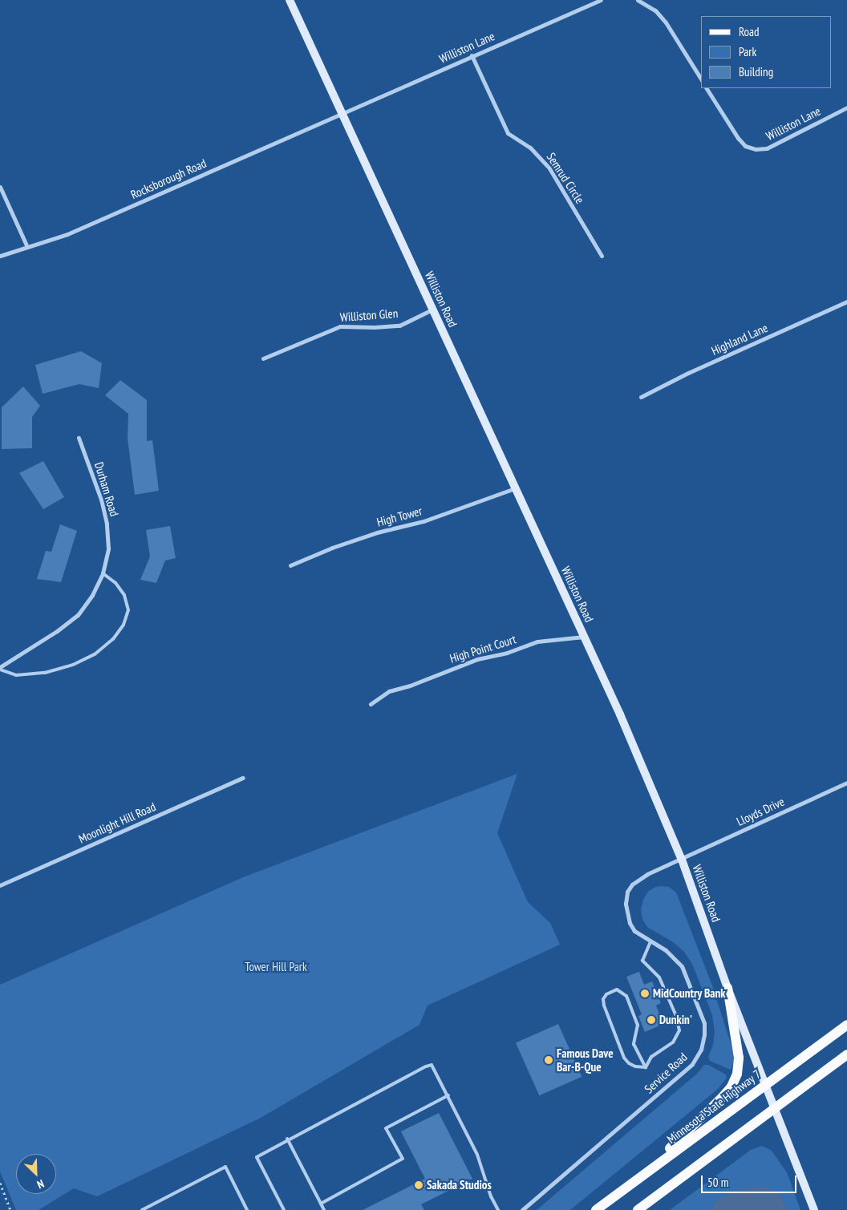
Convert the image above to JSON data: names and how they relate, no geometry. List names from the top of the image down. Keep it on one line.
{"streets":{"main road":["Williston Road","Minnesota State Highway 7"],"street":["Williston Lane","Semrud Circle","Rocksborough Road","Williston Glen","Highland Lane","Durham Road","High Tower","High Point Court","Lloyds Drive","Moonlight Hill Road","Service Road"]},"crossings":[["Williston Lane","Semrud Circle"],["Williston Lane","Rocksborough Road"],["Williston Lane","Williston Road"],["Rocksborough Road","Williston Road"],["Williston Road","Williston Glen"],["Williston Road","High Tower"],["Williston Road","High Point Court"],["Williston Road","Lloyds Drive"],["Williston Road","Service Road"],["Williston Road","Minnesota State Highway 7"],["Lloyds Drive","Service Road"]],"parks":["Tower Hill Park"],"places":["MidCountry Bank","Dunkin'","Famous Dave Bar-B-Que","Sakada Studios"],"legend":["Road","Park","Building"],"scale_bar":"50 m","north":"bottom right"}
